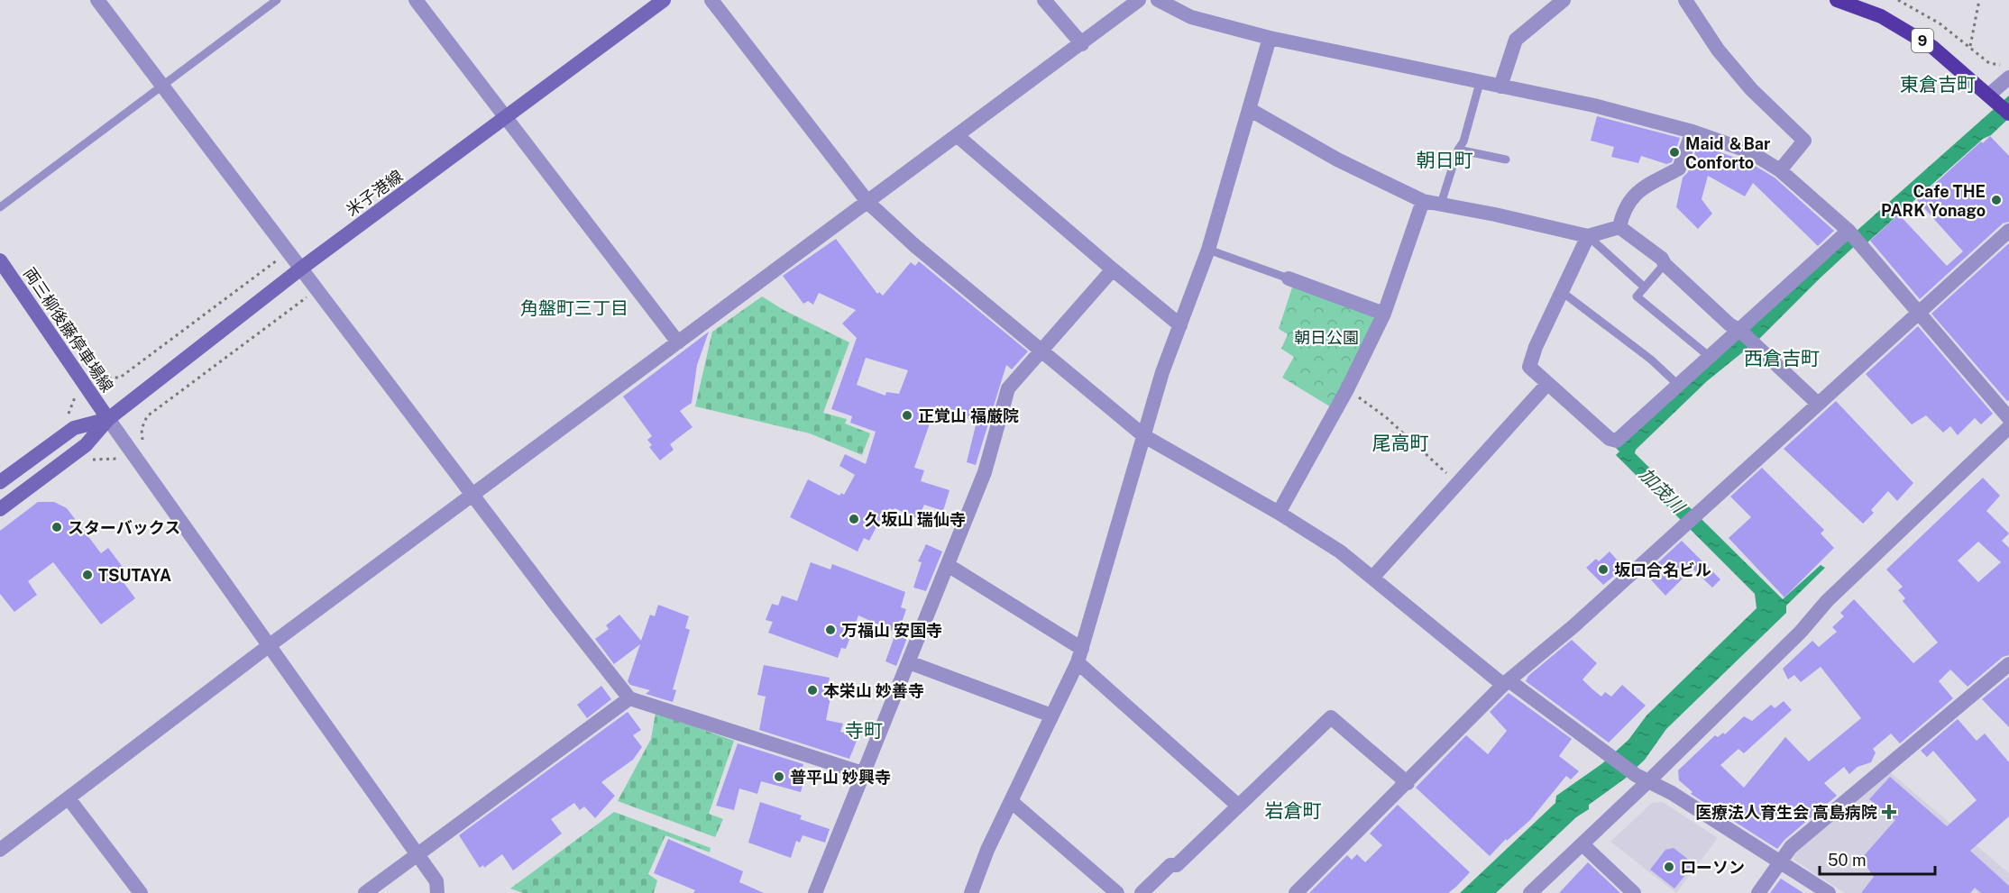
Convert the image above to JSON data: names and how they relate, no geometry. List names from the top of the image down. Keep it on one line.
{"streets":{"highway":["9"],"main road":["米子港線","両三柳後藤停車場線"]},"crossings":[["米子港線","両三柳後藤停車場線"]],"districts":["東倉吉町","朝日町","角盤町三丁目","西倉吉町","尾高町","寺町","岩倉町"],"water":["加茂川"],"parks":["朝日公園"],"places":{"other":["Maid ＆Bar Conforto","Cafe THE PARK Yonago","正覚山 福厳院","久坂山 瑞仙寺","スターバックス","坂口合名ビル","TSUTAYA","万福山 安国寺","本栄山 妙善寺","普平山 妙興寺","ローソン"],"health":["医療法人育生会 高島病院"]},"scale_bar":"50 m"}
